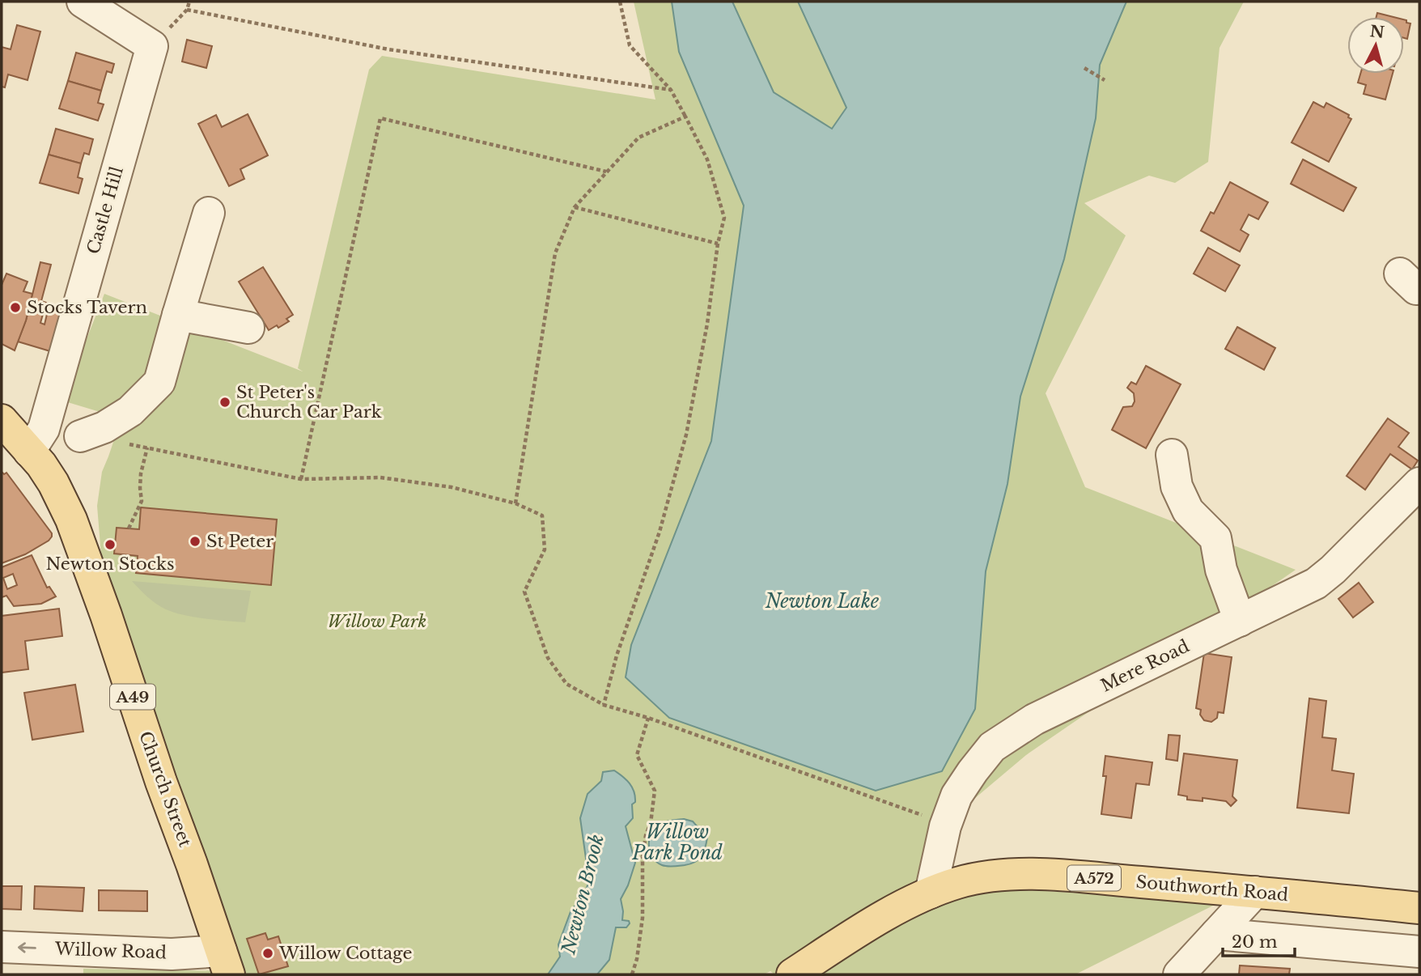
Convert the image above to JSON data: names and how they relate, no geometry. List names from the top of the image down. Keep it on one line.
{"streets":{"main road":["A49","Church Street","A572","Southworth Road"],"street":["Castle Hill","Mere Road","Willow Road"]},"crossings":[["Castle Hill","A49"],["Castle Hill","Church Street"],["Mere Road","Southworth Road"],["A49","Church Street"],["Church Street","Willow Road"]],"one_way":["Willow Road"],"water":["Newton Lake","Willow Park Pond","Newton Brook"],"parks":["Willow Park"],"places":["Stocks Tavern","St Peter's Church Car Park","St Peter","Newton Stocks","Willow Cottage"],"scale_bar":"20 m","north":"top"}
